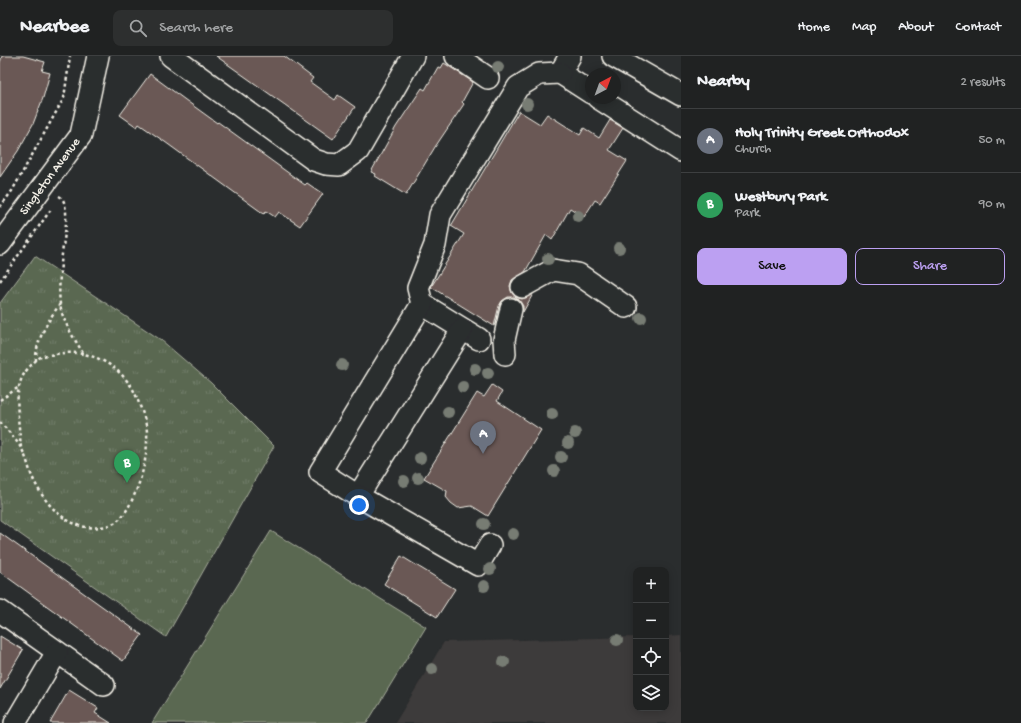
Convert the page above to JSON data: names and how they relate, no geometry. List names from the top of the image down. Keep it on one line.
{"streets":{"street":["Singleton Avenue"]},"north":"top right","page":{"header":"Nearbee","search":"Search here","nav":["Home","Map","About","Contact"],"heading":["Nearby","2 results"],"list":[{"mark":"A","name":"Holy Trinity Greek Orthodox","note":"Church","value":"50 m"},{"mark":"B","name":"Westbury Park","note":"Park","value":"90 m"}],"buttons":["Save","Share"],"pins":["A","B"],"map_buttons":["+","−"]}}
